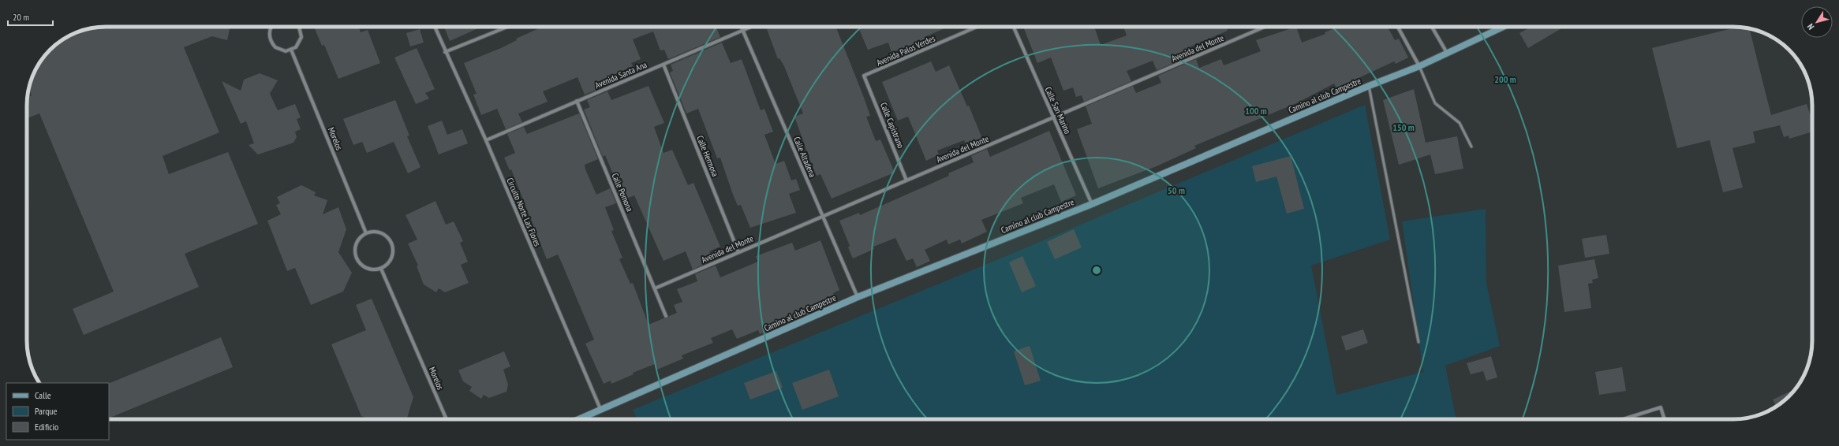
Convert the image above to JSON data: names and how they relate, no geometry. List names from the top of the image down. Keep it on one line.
{"streets":{"main road":["Camino al club Campestre"],"street":["Avenida del Monte","Avenida Palos Verdes","Avenida Santa Ana","Calle San Marino","Calle Capistrano","Morelos","Calle Hermosa","Calle Altadena","Calle Pomona","Circuito Norte Las Flores"]},"crossings":[["Avenida del Monte","Calle San Marino"],["Avenida del Monte","Calle Capistrano"],["Avenida del Monte","Calle Hermosa"],["Avenida del Monte","Calle Altadena"],["Avenida del Monte","Calle Pomona"],["Avenida Palos Verdes","Calle Capistrano"],["Avenida Santa Ana","Calle Hermosa"],["Avenida Santa Ana","Calle Altadena"],["Avenida Santa Ana","Calle Pomona"],["Avenida Santa Ana","Circuito Norte Las Flores"],["Camino al club Campestre","Calle San Marino"],["Camino al club Campestre","Calle Altadena"],["Camino al club Campestre","Circuito Norte Las Flores"]],"legend":["Calle","Parque","Edificio"],"scale_bar":"20 m","north":"bottom left","rings":["200 m","100 m","150 m","50 m"]}
